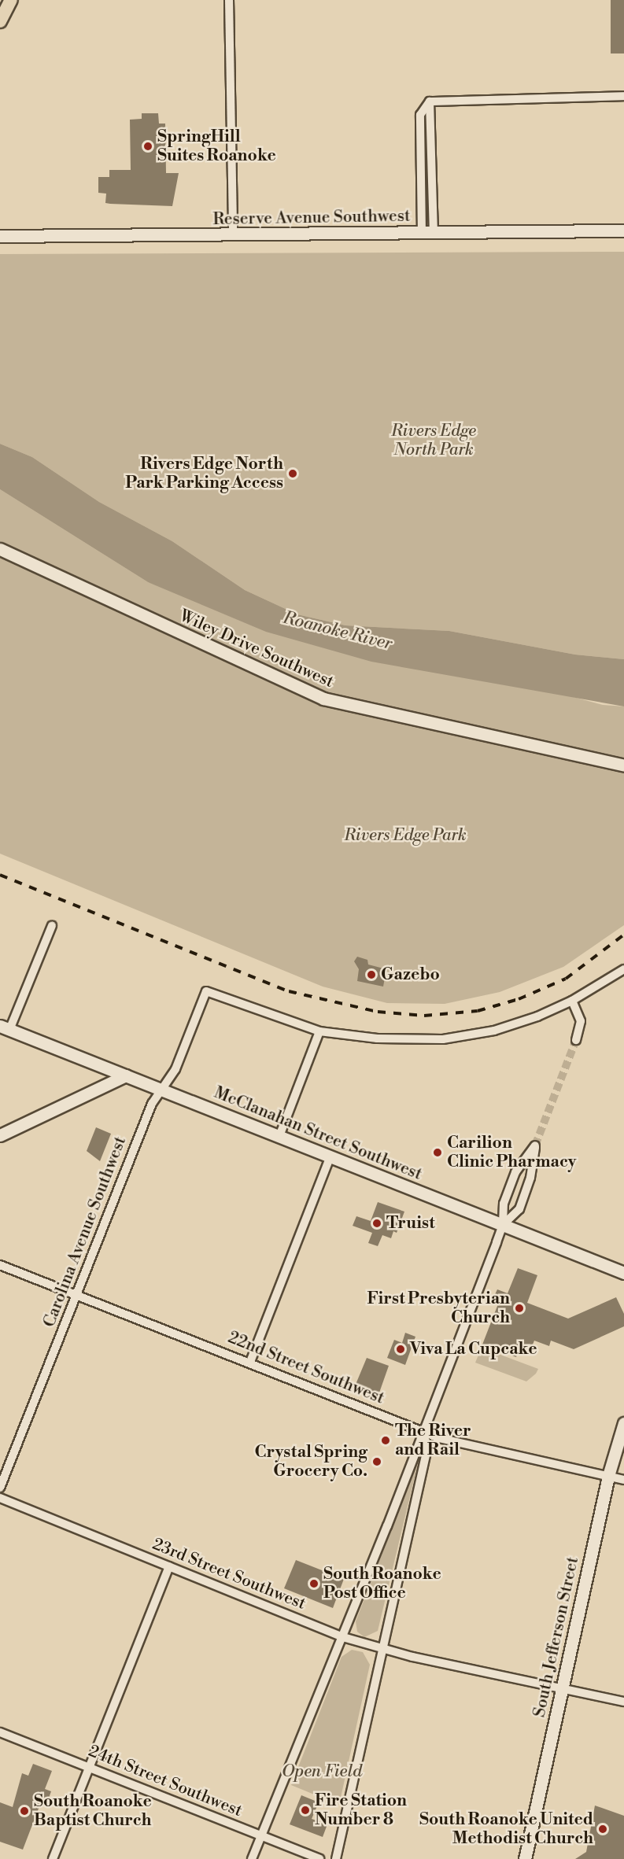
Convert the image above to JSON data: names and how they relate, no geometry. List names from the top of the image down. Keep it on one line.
{"streets":{"main road":["Reserve Avenue Southwest","Wiley Drive Southwest","McClanahan Street Southwest","South Jefferson Street"],"street":["Carolina Avenue Southwest","22nd Street Southwest","23rd Street Southwest","24th Street Southwest"]},"crossings":[["McClanahan Street Southwest","Carolina Avenue Southwest"],["Carolina Avenue Southwest","22nd Street Southwest"],["22nd Street Southwest","South Jefferson Street"],["23rd Street Southwest","South Jefferson Street"]],"water":["Roanoke River"],"parks":["Rivers Edge North Park","Rivers Edge Park","Open Field"],"places":["SpringHill Suites Roanoke","Rivers Edge North Park Parking Access","Gazebo","Carilion Clinic Pharmacy","Truist","First Presbyterian Church","Viva La Cupcake","The River and Rail","Crystal Spring Grocery Co.","South Roanoke Post Office","Fire Station Number 8","South Roanoke Baptist Church","South Roanoke United Methodist Church"]}
